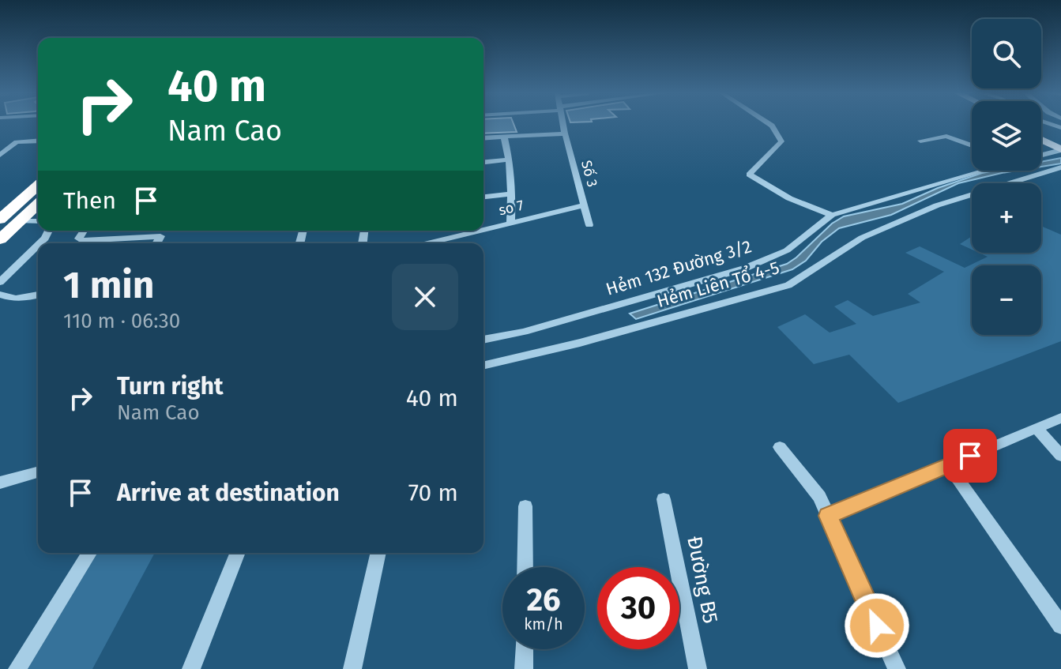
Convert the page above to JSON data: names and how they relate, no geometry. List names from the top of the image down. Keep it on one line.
{"streets":{"street":["Số 3","so 7","Hẻm 132 Đường 3/2","Hẻm Liên Tổ 4-5","Đường B5"]},"crossings":[["Số 3","so 7"]],"page":{"map_buttons":["+","−"],"turn":["40 m","Nam Cao"],"then":"Then","heading":["1 min","110 m · 06:30"],"list":[{"name":"Turn right","note":"Nam Cao","value":"40 m"},{"name":"Arrive at destination","value":"70 m"}],"speed":"26 km/h","limit":"30"}}
